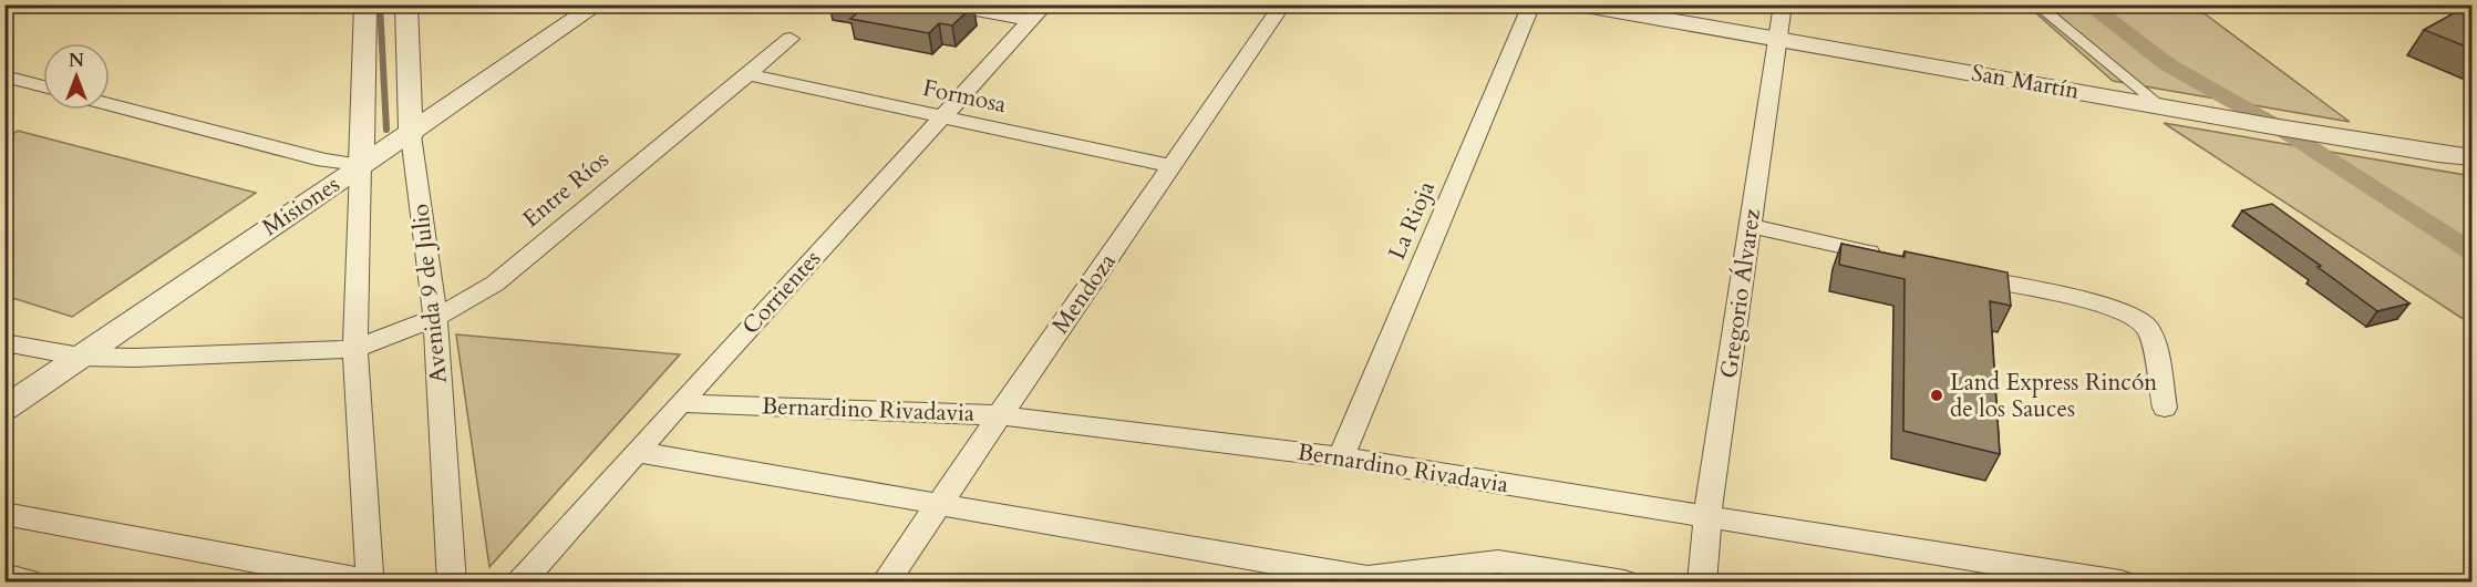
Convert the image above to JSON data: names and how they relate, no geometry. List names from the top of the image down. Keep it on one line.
{"streets":{"street":["San Martín","Formosa","Entre Ríos","Misiones","La Rioja","Corrientes","Avenida 9 de Julio","Mendoza","Gregorio Álvarez","Bernardino Rivadavia"]},"crossings":[["San Martín","Gregorio Álvarez"],["Formosa","Entre Ríos"],["Formosa","Corrientes"],["Formosa","Mendoza"],["Entre Ríos","Avenida 9 de Julio"],["Misiones","Avenida 9 de Julio"],["La Rioja","Bernardino Rivadavia"],["Corrientes","Bernardino Rivadavia"],["Mendoza","Bernardino Rivadavia"],["Gregorio Álvarez","Bernardino Rivadavia"]],"places":["Land Express Rincón de los Sauces"],"north":"top"}
